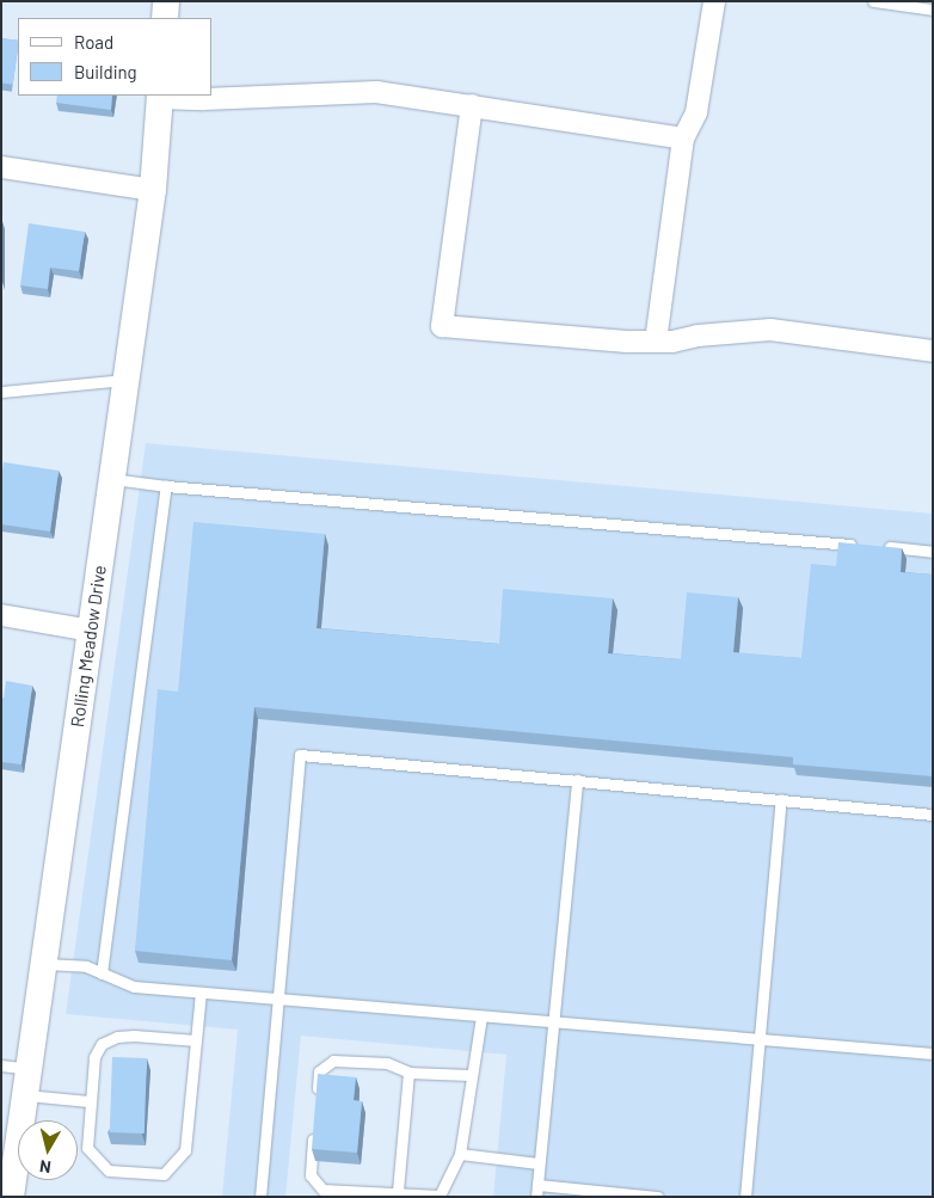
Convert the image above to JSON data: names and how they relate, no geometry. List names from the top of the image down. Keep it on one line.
{"streets":{"street":["Rolling Meadow Drive"]},"legend":["Road","Building"],"north":"bottom"}
